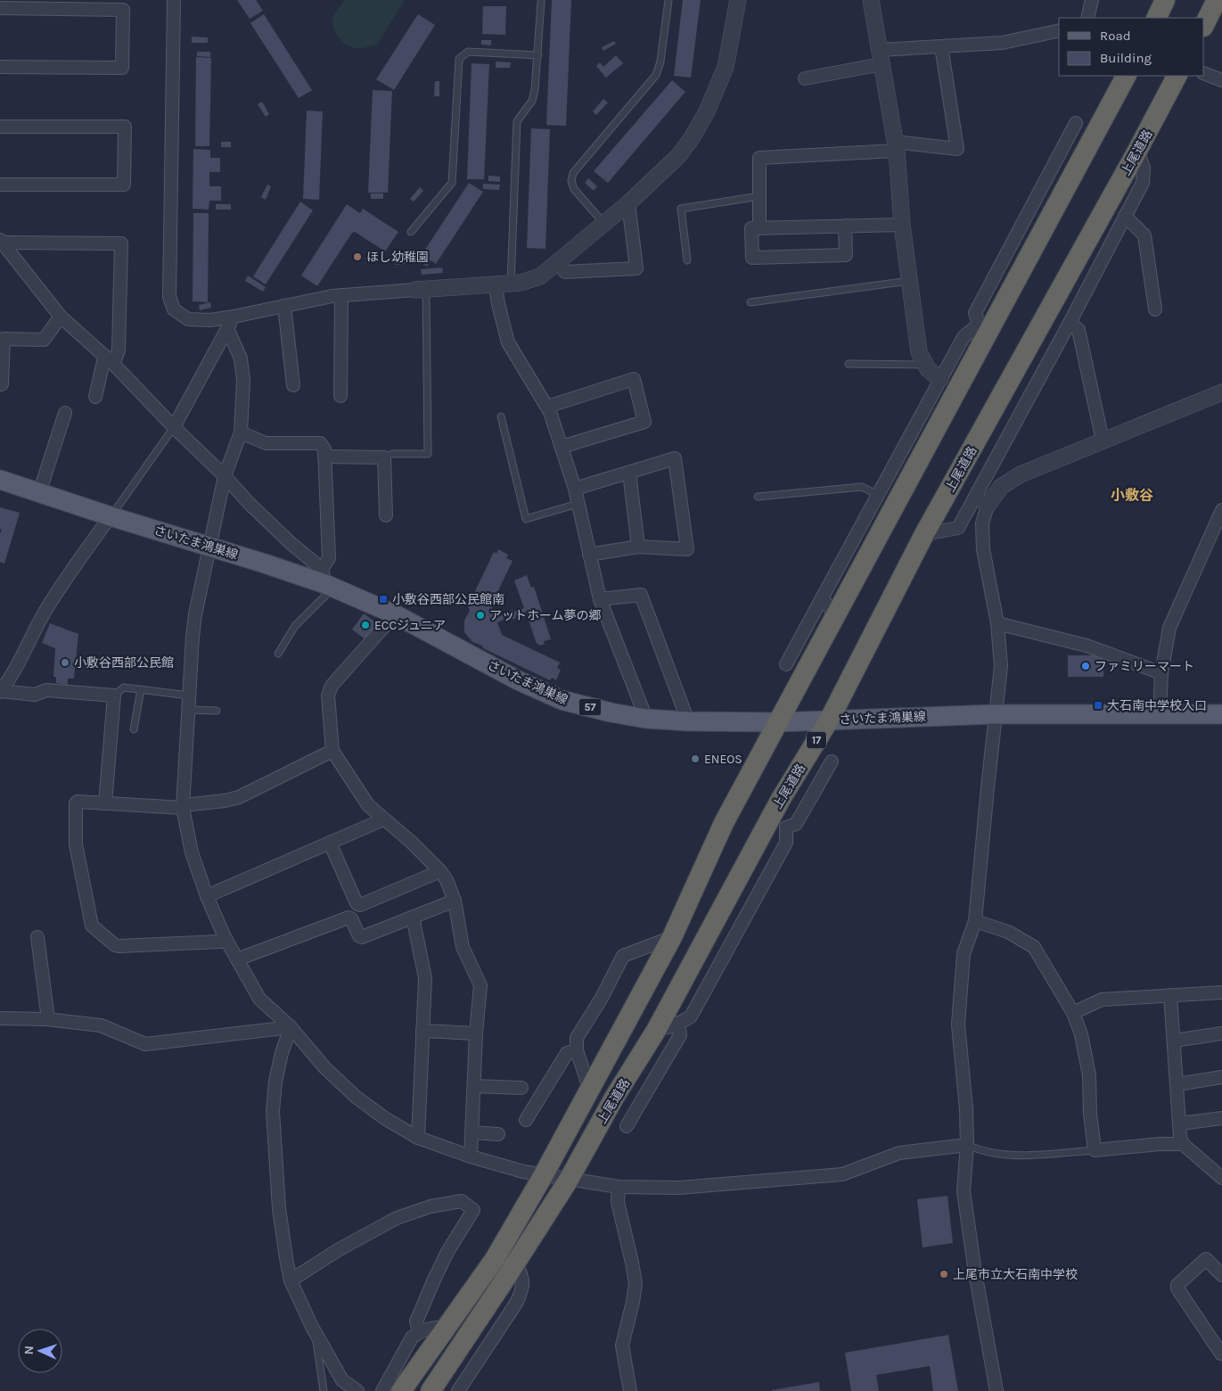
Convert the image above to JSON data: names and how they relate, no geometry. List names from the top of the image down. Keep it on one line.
{"streets":{"highway":["上尾道路","17"],"main road":["さいたま鴻巣線","57"]},"crossings":[["上尾道路","さいたま鴻巣線"]],"districts":["小敷谷"],"places":{"other":["ほし幼稚園","アットホーム夢の郷","ECCジュニア","小敷谷西部公民館","ファミリーマート","ENEOS","上尾市立大石南中学校"],"transit":["小敷谷西部公民館南","大石南中学校入口"]},"legend":["Road","Building"],"north":"left"}
